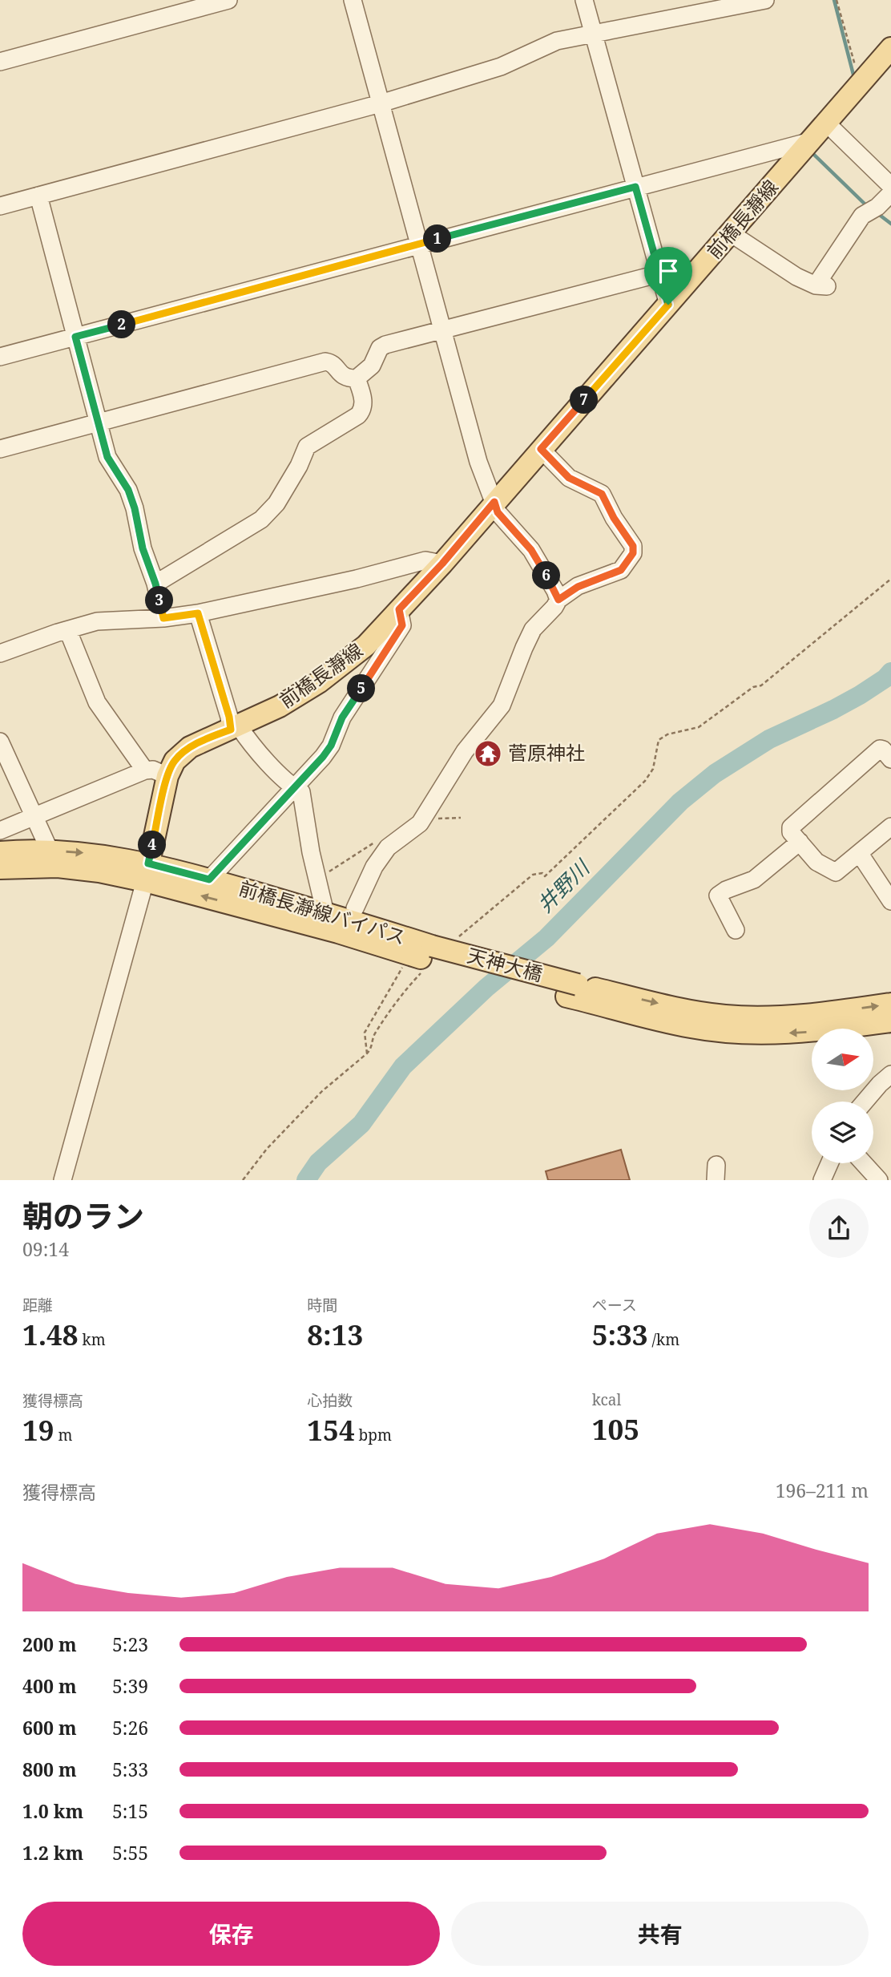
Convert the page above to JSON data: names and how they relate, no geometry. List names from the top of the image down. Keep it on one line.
{"streets":{"main road":["前橋長瀞線","前橋長瀞線バイパス","天神大橋"]},"crossings":[["前橋長瀞線","前橋長瀞線バイパス"],["前橋長瀞線バイパス","天神大橋"]],"water":["井野川"],"places":{"temple":["菅原神社"]},"north":"right","page":{"pins":["1","2","7","6","3","5","4"],"heading":["朝のラン","09:14"],"stats":[["距離","1.48 km"],["時間","8:13"],["ペース","5:33 /km"],["獲得標高","19 m"],["心拍数","154 bpm"],["kcal","105"]],"chart":["獲得標高","196–211 m"],"list":[{"name":"200 m","note":"5:23"},{"name":"400 m","note":"5:39"},{"name":"600 m","note":"5:26"},{"name":"800 m","note":"5:33"},{"name":"1.0 km","note":"5:15"},{"name":"1.2 km","note":"5:55"}],"buttons":["保存","共有"]}}
